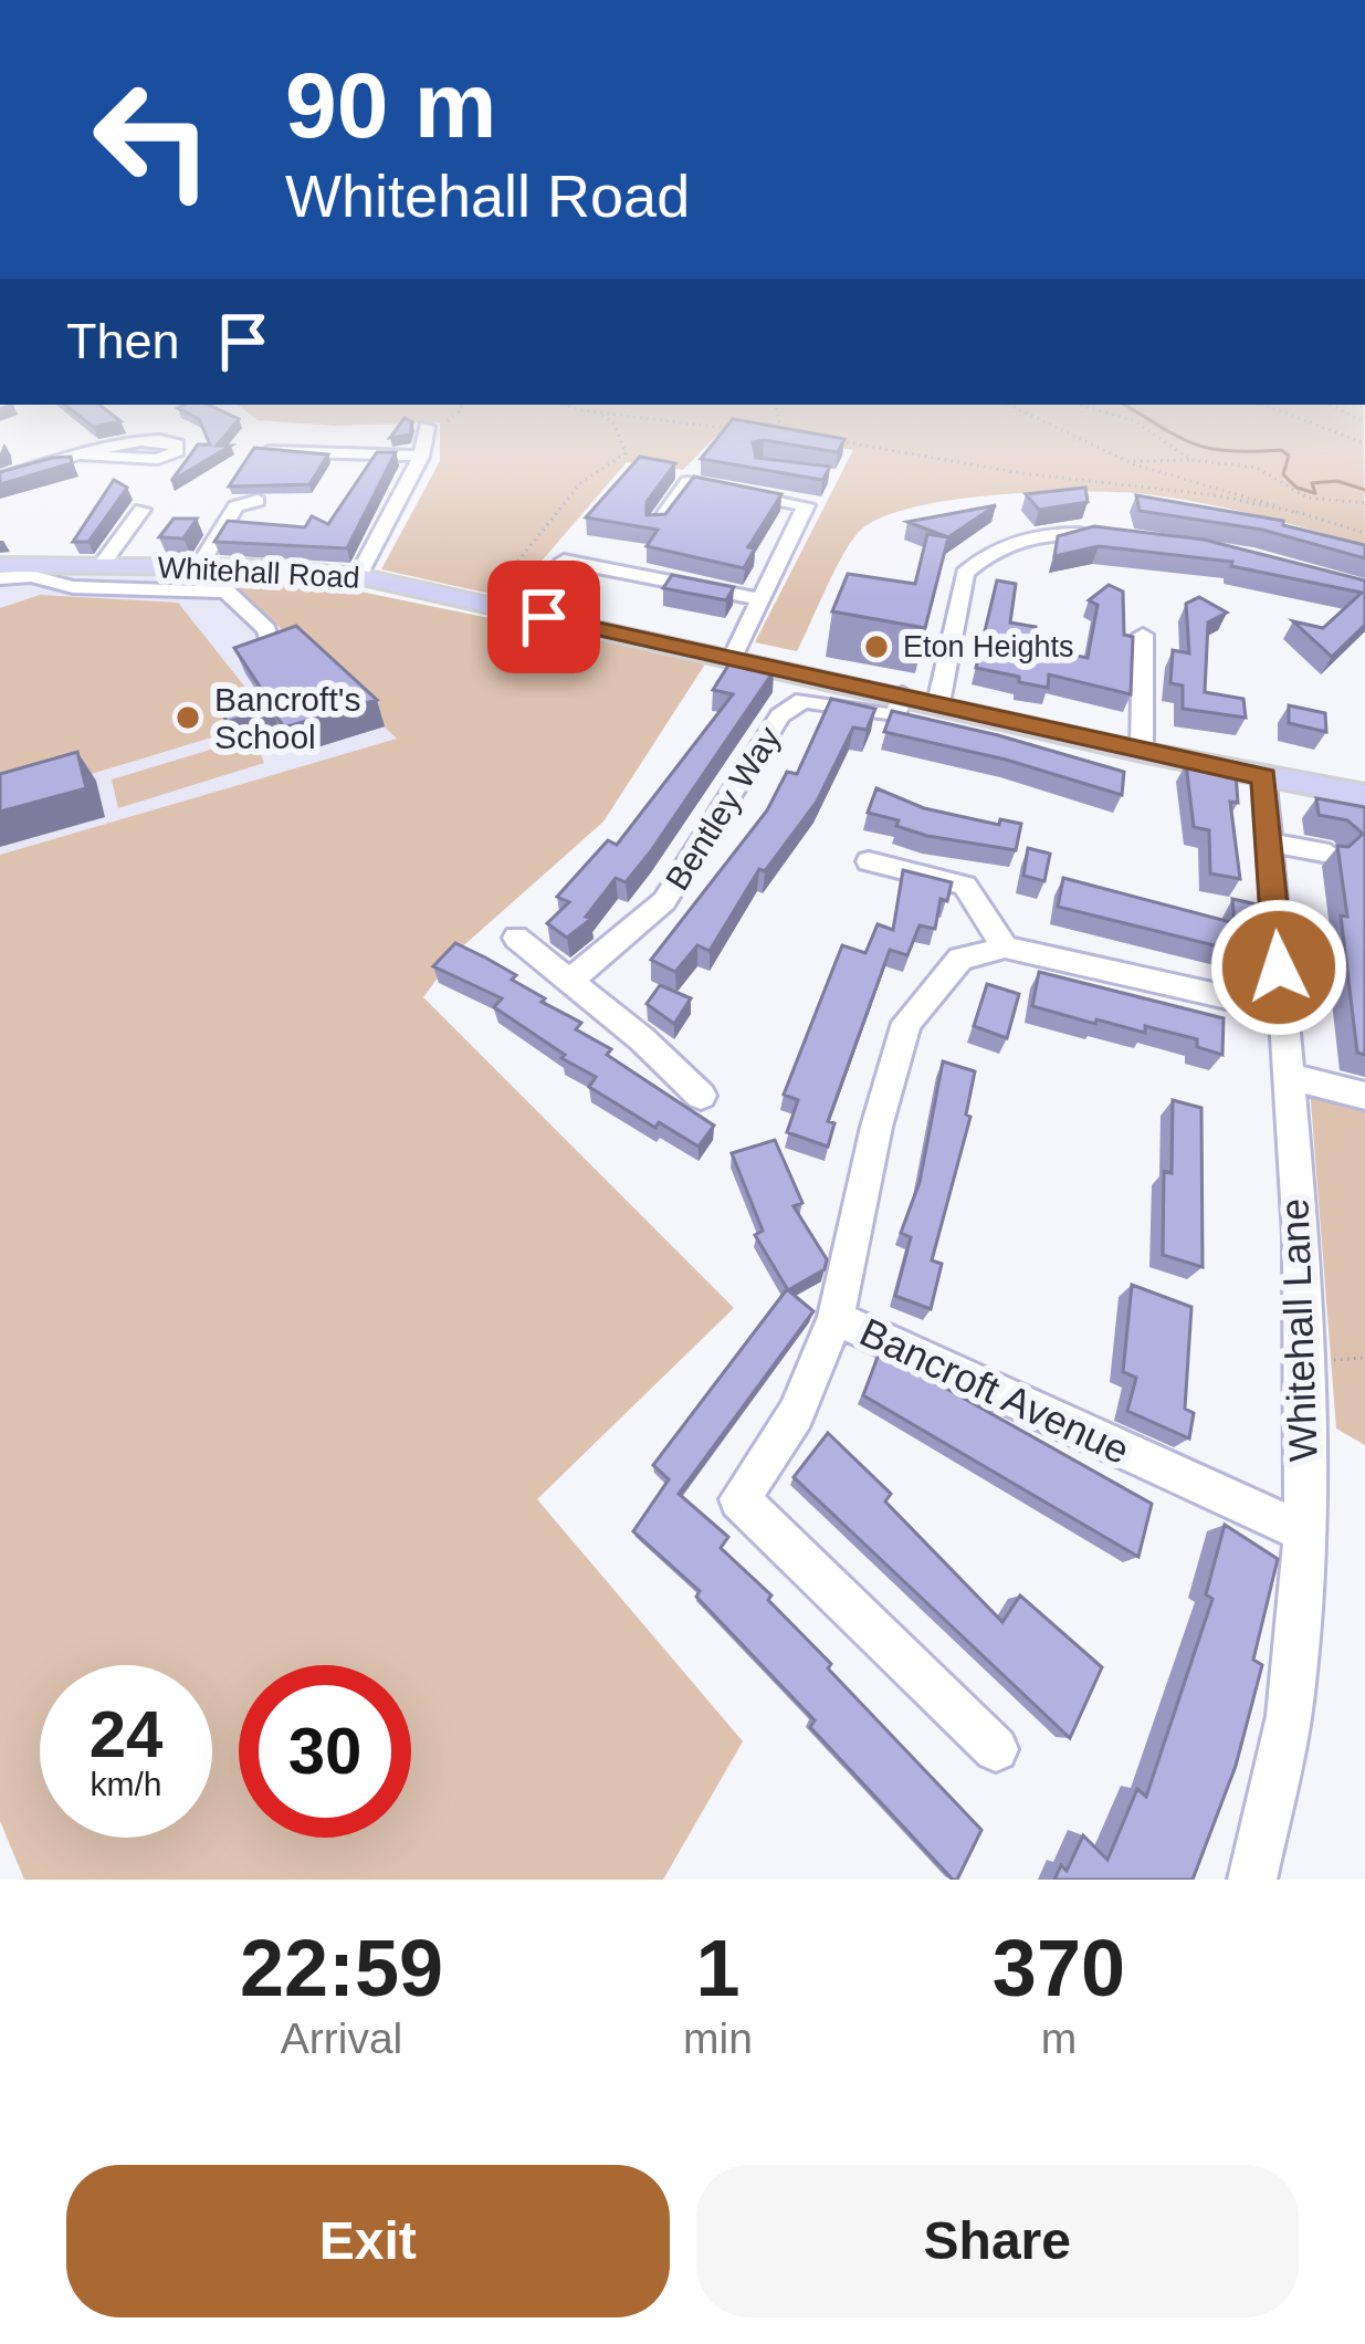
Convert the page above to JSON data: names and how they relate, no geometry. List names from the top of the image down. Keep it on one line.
{"streets":{"main road":["Whitehall Road"],"street":["Bentley Way","Whitehall Lane","Bancroft Avenue"]},"crossings":[["Whitehall Road","Bentley Way"],["Whitehall Road","Whitehall Lane"],["Whitehall Lane","Bancroft Avenue"]],"places":["Eton Heights","Bancroft's School"],"page":{"turn":["90 m","Whitehall Road"],"then":"Then","speed":"24 km/h","limit":"30","eta":["22:59","Arrival","1","min","370","m"],"buttons":["Exit","Share"]}}
